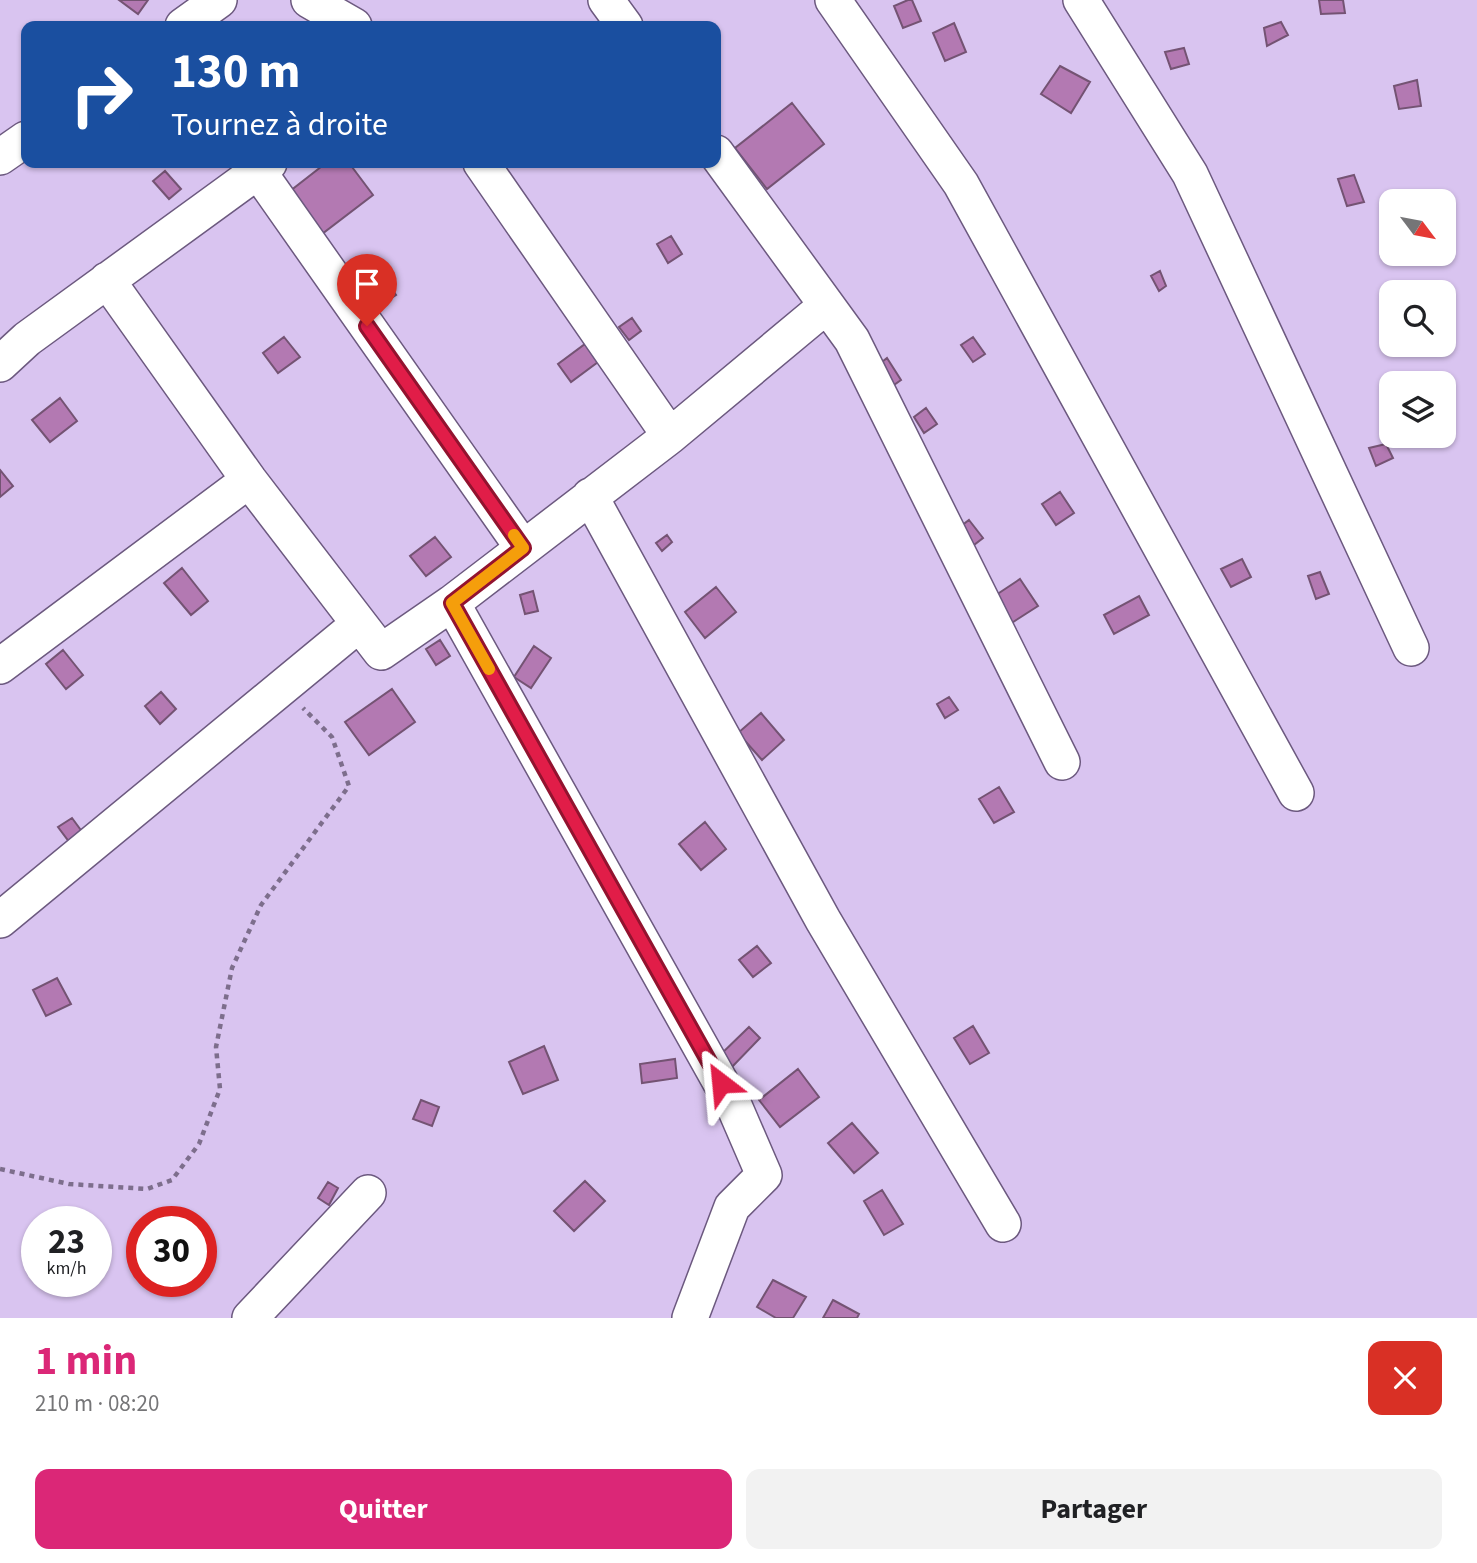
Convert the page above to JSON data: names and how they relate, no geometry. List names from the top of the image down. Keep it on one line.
{"north":"bottom right","page":{"turn":["130 m","Tournez à droite"],"speed":"23 km/h","limit":"30","heading":["1 min","210 m · 08:20"],"buttons":["Quitter","Partager"]}}
